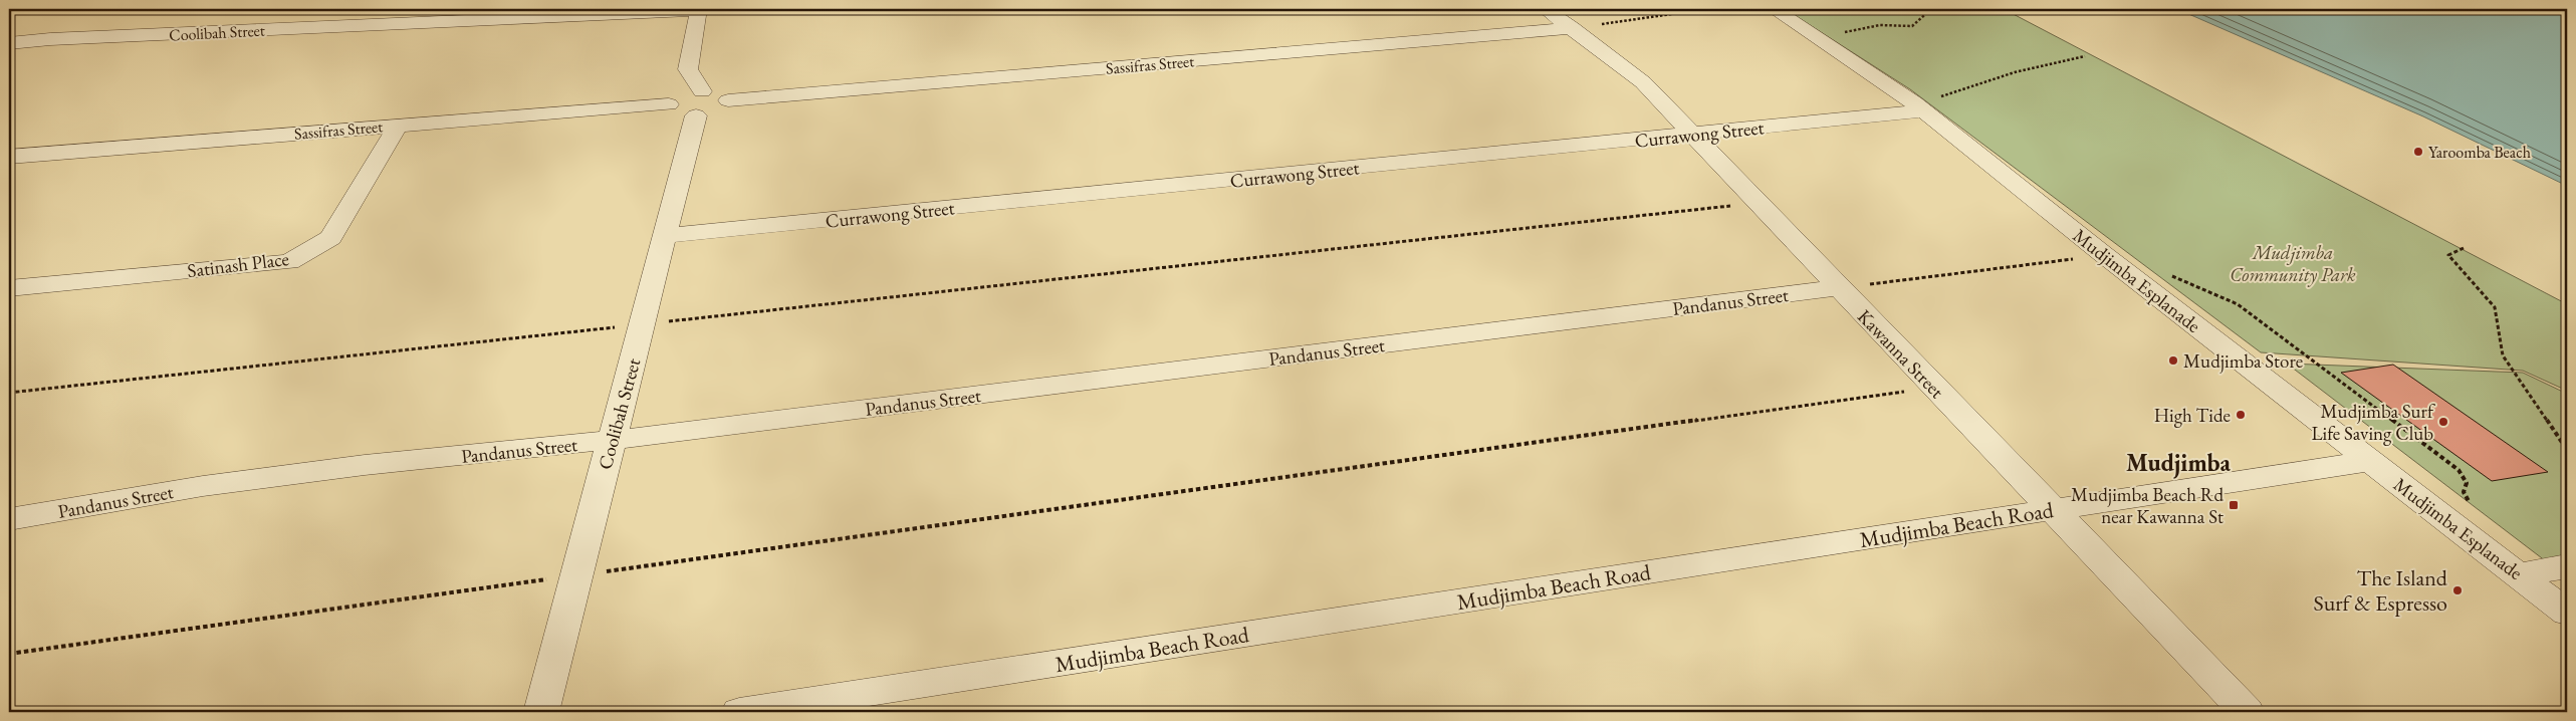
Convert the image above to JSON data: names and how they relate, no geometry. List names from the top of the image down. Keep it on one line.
{"streets":{"street":["Coolibah Street","Sassifras Street","Currawong Street","Satinash Place","Mudjimba Esplanade","Pandanus Street","Kawanna Street","Mudjimba Beach Road"]},"crossings":[["Coolibah Street","Sassifras Street"],["Coolibah Street","Currawong Street"],["Coolibah Street","Pandanus Street"],["Sassifras Street","Satinash Place"],["Sassifras Street","Kawanna Street"],["Currawong Street","Mudjimba Esplanade"],["Currawong Street","Kawanna Street"],["Mudjimba Esplanade","Mudjimba Beach Road"],["Pandanus Street","Kawanna Street"],["Kawanna Street","Mudjimba Beach Road"]],"districts":["Mudjimba"],"parks":["Mudjimba Community Park"],"places":{"other":["Yaroomba Beach","Mudjimba Store","High Tide","Mudjimba Surf Life Saving Club","The Island Surf & Espresso"],"transit":["Mudjimba Beach Rd near Kawanna St"]}}
